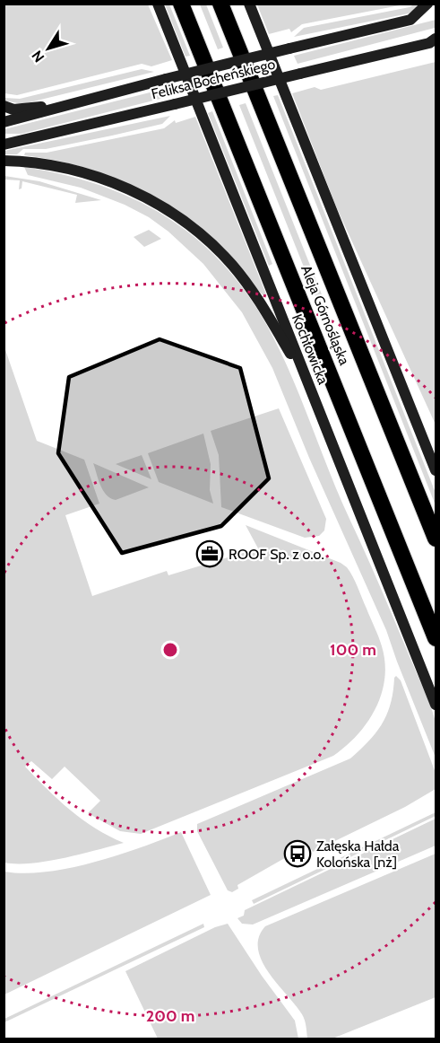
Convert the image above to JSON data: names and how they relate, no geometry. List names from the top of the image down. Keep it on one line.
{"streets":{"highway":["Aleja Górnośląska"],"main road":["Feliksa Bocheńskiego","Kochłowicka"]},"places":{"office":["ROOF Sp. z o.o."],"bus stop":["Załęska Hałda Kolońska [nż]"]},"north":"bottom left","rings":["100 m","200 m"]}
